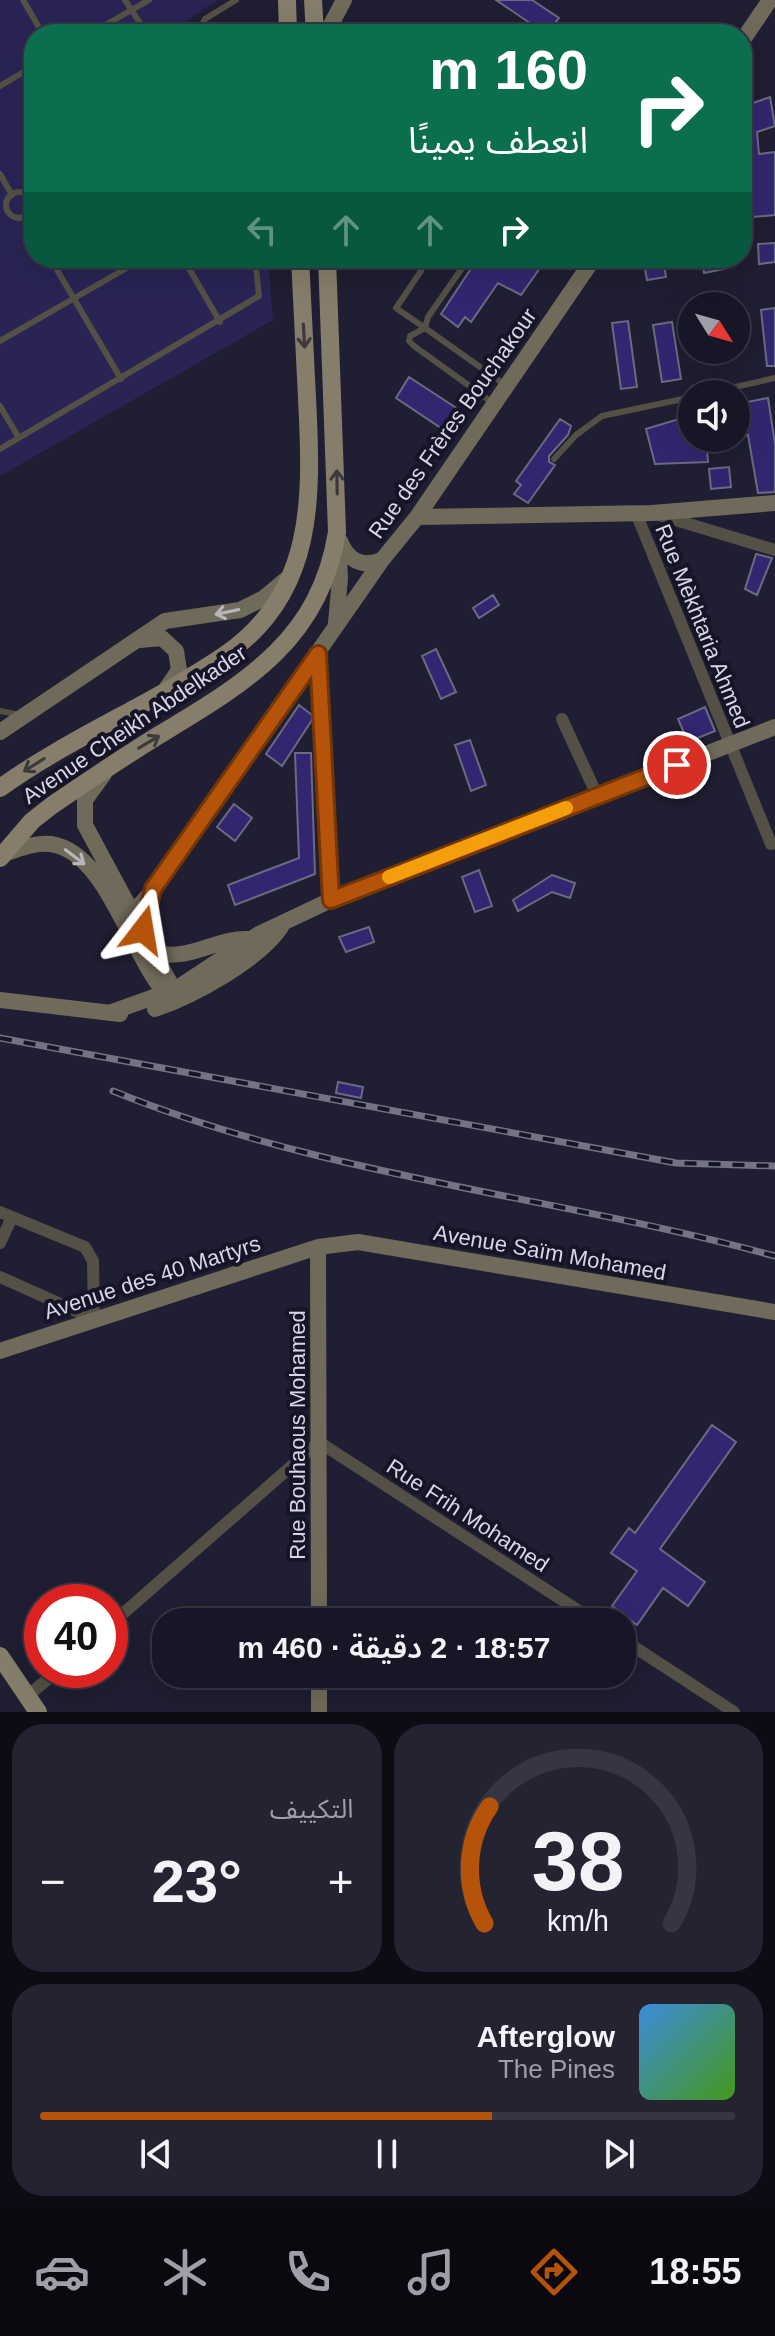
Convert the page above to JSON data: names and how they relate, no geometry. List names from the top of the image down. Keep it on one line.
{"streets":{"main road":["Avenue Cheikh Abdelkader"],"street":["Rue des Frères Bouchakour","Rue Mèkhtaria Ahmed","Avenue Saïm Mohamed","Avenue des 40 Martyrs","Rue Bouhaous Mohamed","Rue Frih Mohamed"]},"crossings":[["Rue des Frères Bouchakour","Avenue Cheikh Abdelkader"],["Avenue Saïm Mohamed","Avenue des 40 Martyrs"],["Avenue Saïm Mohamed","Rue Bouhaous Mohamed"],["Avenue des 40 Martyrs","Rue Bouhaous Mohamed"],["Rue Bouhaous Mohamed","Rue Frih Mohamed"]],"north":"bottom right","page":{"turn":["160 m","انعطف يمينًا"],"limit":"40","trip":"18:57 · 2 دقيقة · 460 m","tile":"التكييف","heat":["−","23°","+"],"song":["Afterglow","The Pines"],"tabs":"18:55","gauge":["38","km/h"]}}
